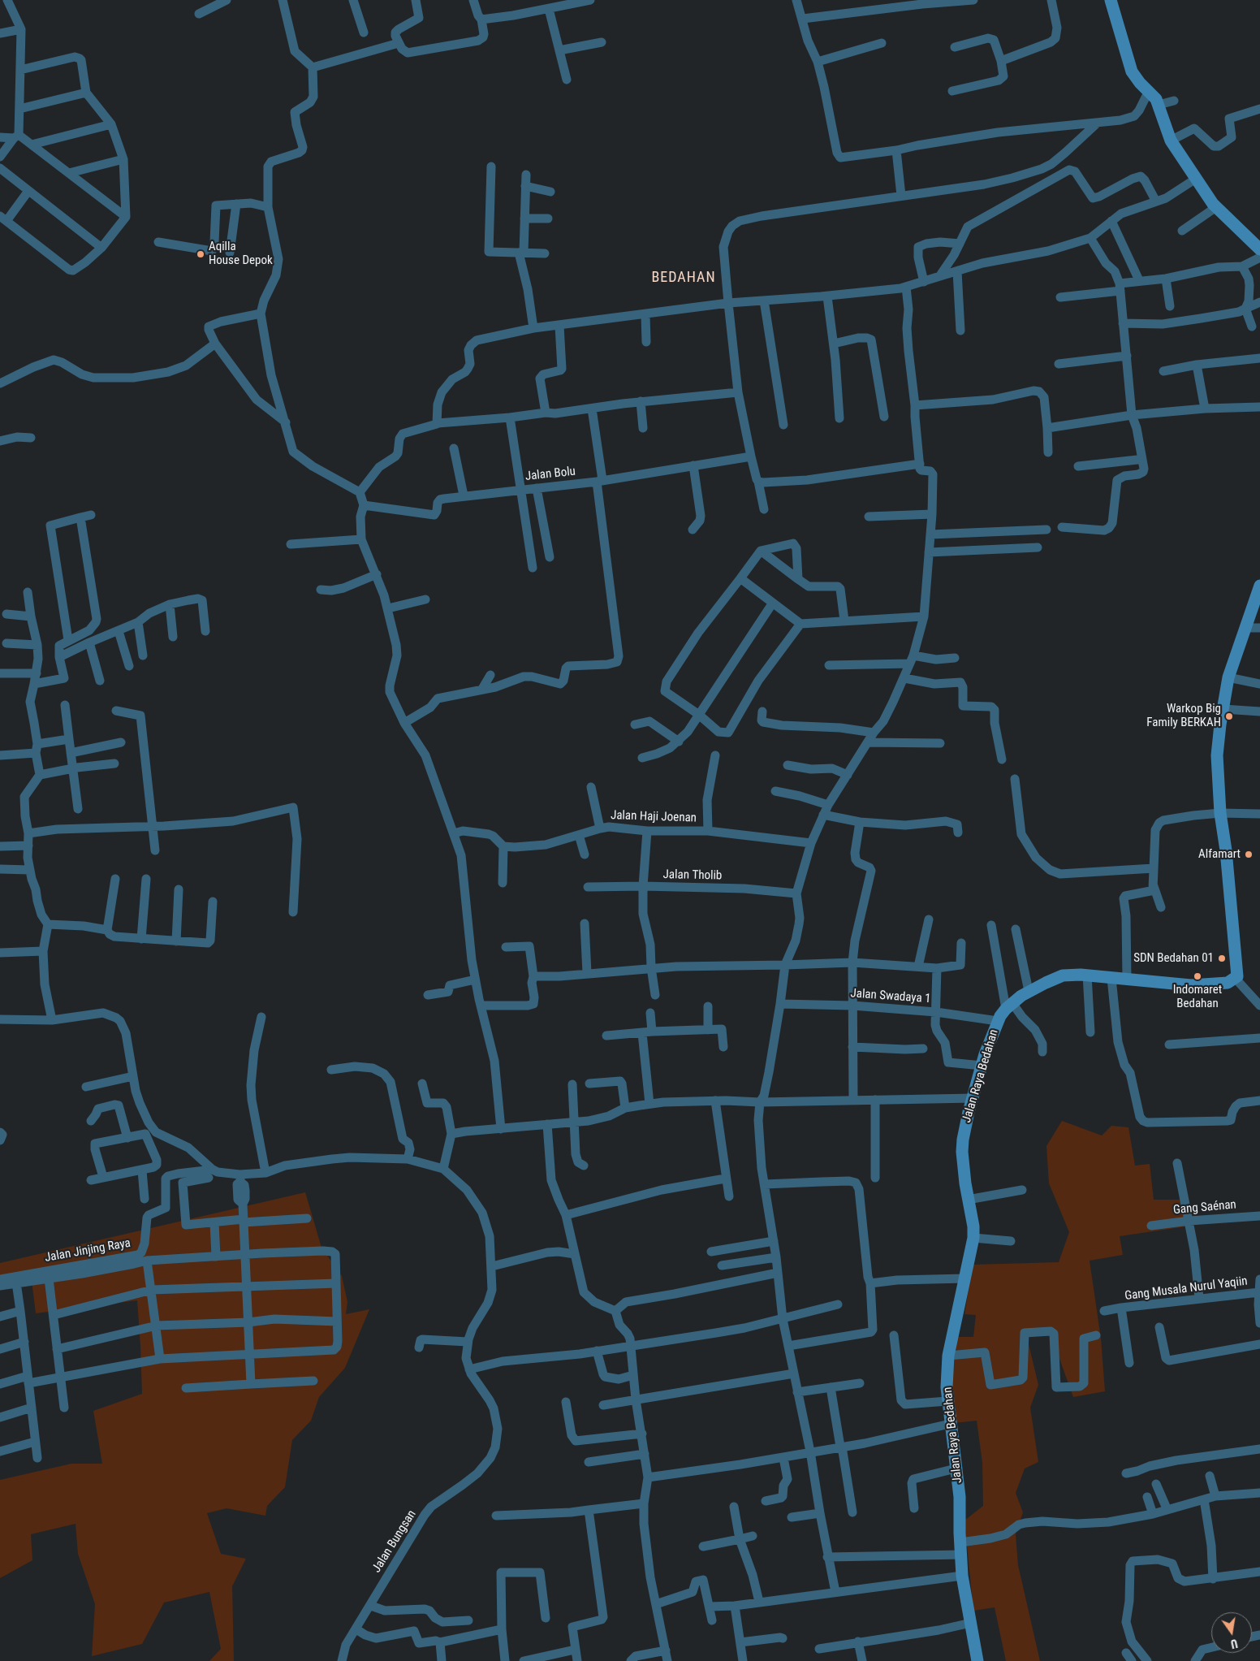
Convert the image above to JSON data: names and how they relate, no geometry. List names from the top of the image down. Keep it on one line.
{"streets":{"street":["Jalan Bolu","Jalan Haji Joenan","Jalan Tholib","Jalan Swadaya 1","Jalan Raya Bedahan","Gang Saénan","Jalan Jinjing Raya","Gang Musala Nurul Yaqiin","Jalan Bungsan"]},"crossings":[["Jalan Swadaya 1","Jalan Raya Bedahan"]],"districts":["BEDAHAN"],"places":["Aqilla House Depok","Warkop Big Family BERKAH","Alfamart","SDN Bedahan 01","Indomaret Bedahan"],"north":"bottom"}
